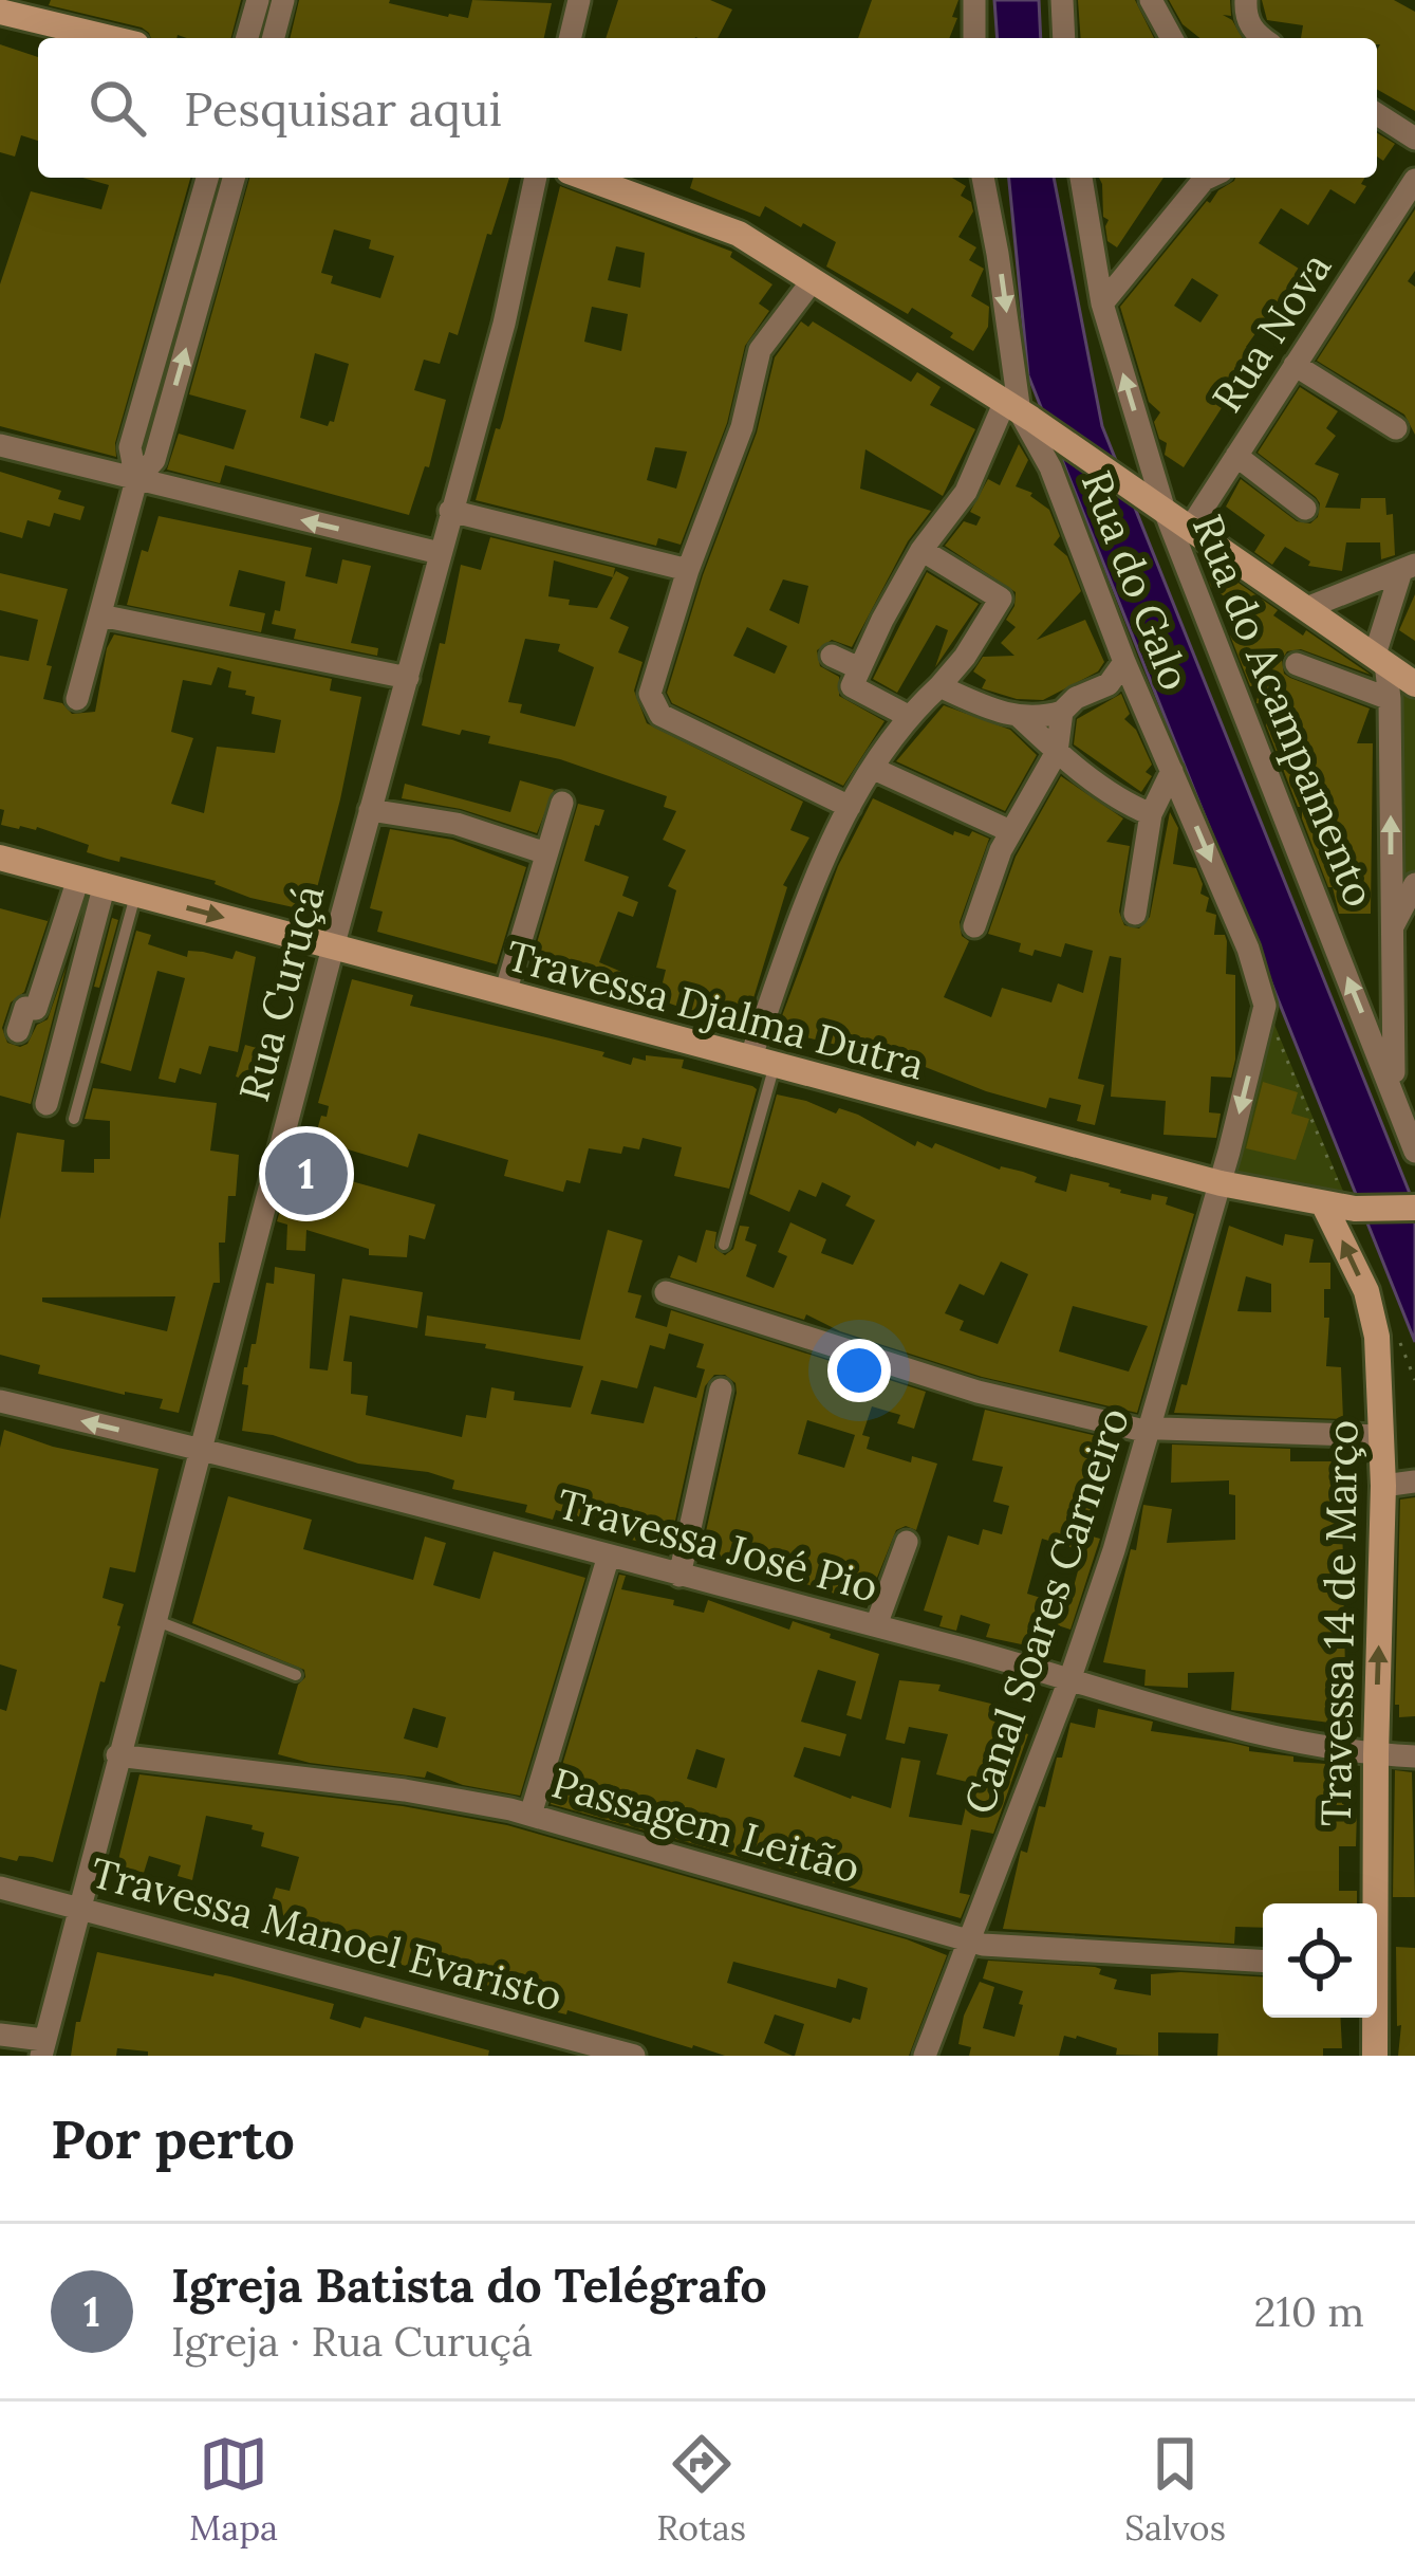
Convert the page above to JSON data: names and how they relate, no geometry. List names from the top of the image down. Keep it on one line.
{"streets":{"street":["Rua Nova","Rua do Galo","Rua do Acampamento","Rua Curuçá","Travessa Djalma Dutra","Travessa José Pio","Canal Soares Carneiro","Travessa 14 de Março","Passagem Leitão","Travessa Manoel Evaristo"]},"crossings":[["Rua do Galo","Canal Soares Carneiro"],["Rua Curuçá","Travessa Djalma Dutra"],["Rua Curuçá","Travessa José Pio"],["Rua Curuçá","Passagem Leitão"],["Rua Curuçá","Travessa Manoel Evaristo"],["Travessa Djalma Dutra","Canal Soares Carneiro"],["Travessa Djalma Dutra","Travessa 14 de Março"],["Travessa José Pio","Canal Soares Carneiro"],["Travessa José Pio","Travessa 14 de Março"],["Canal Soares Carneiro","Passagem Leitão"]],"one_way":["Travessa 14 de Março"],"page":{"search":"Pesquisar aqui","pins":"1","heading":"Por perto","list":[{"mark":"1","name":"Igreja Batista do Telégrafo","note":"Igreja · Rua Curuçá","value":"210 m"}],"nav":["Mapa","Rotas","Salvos"]}}
